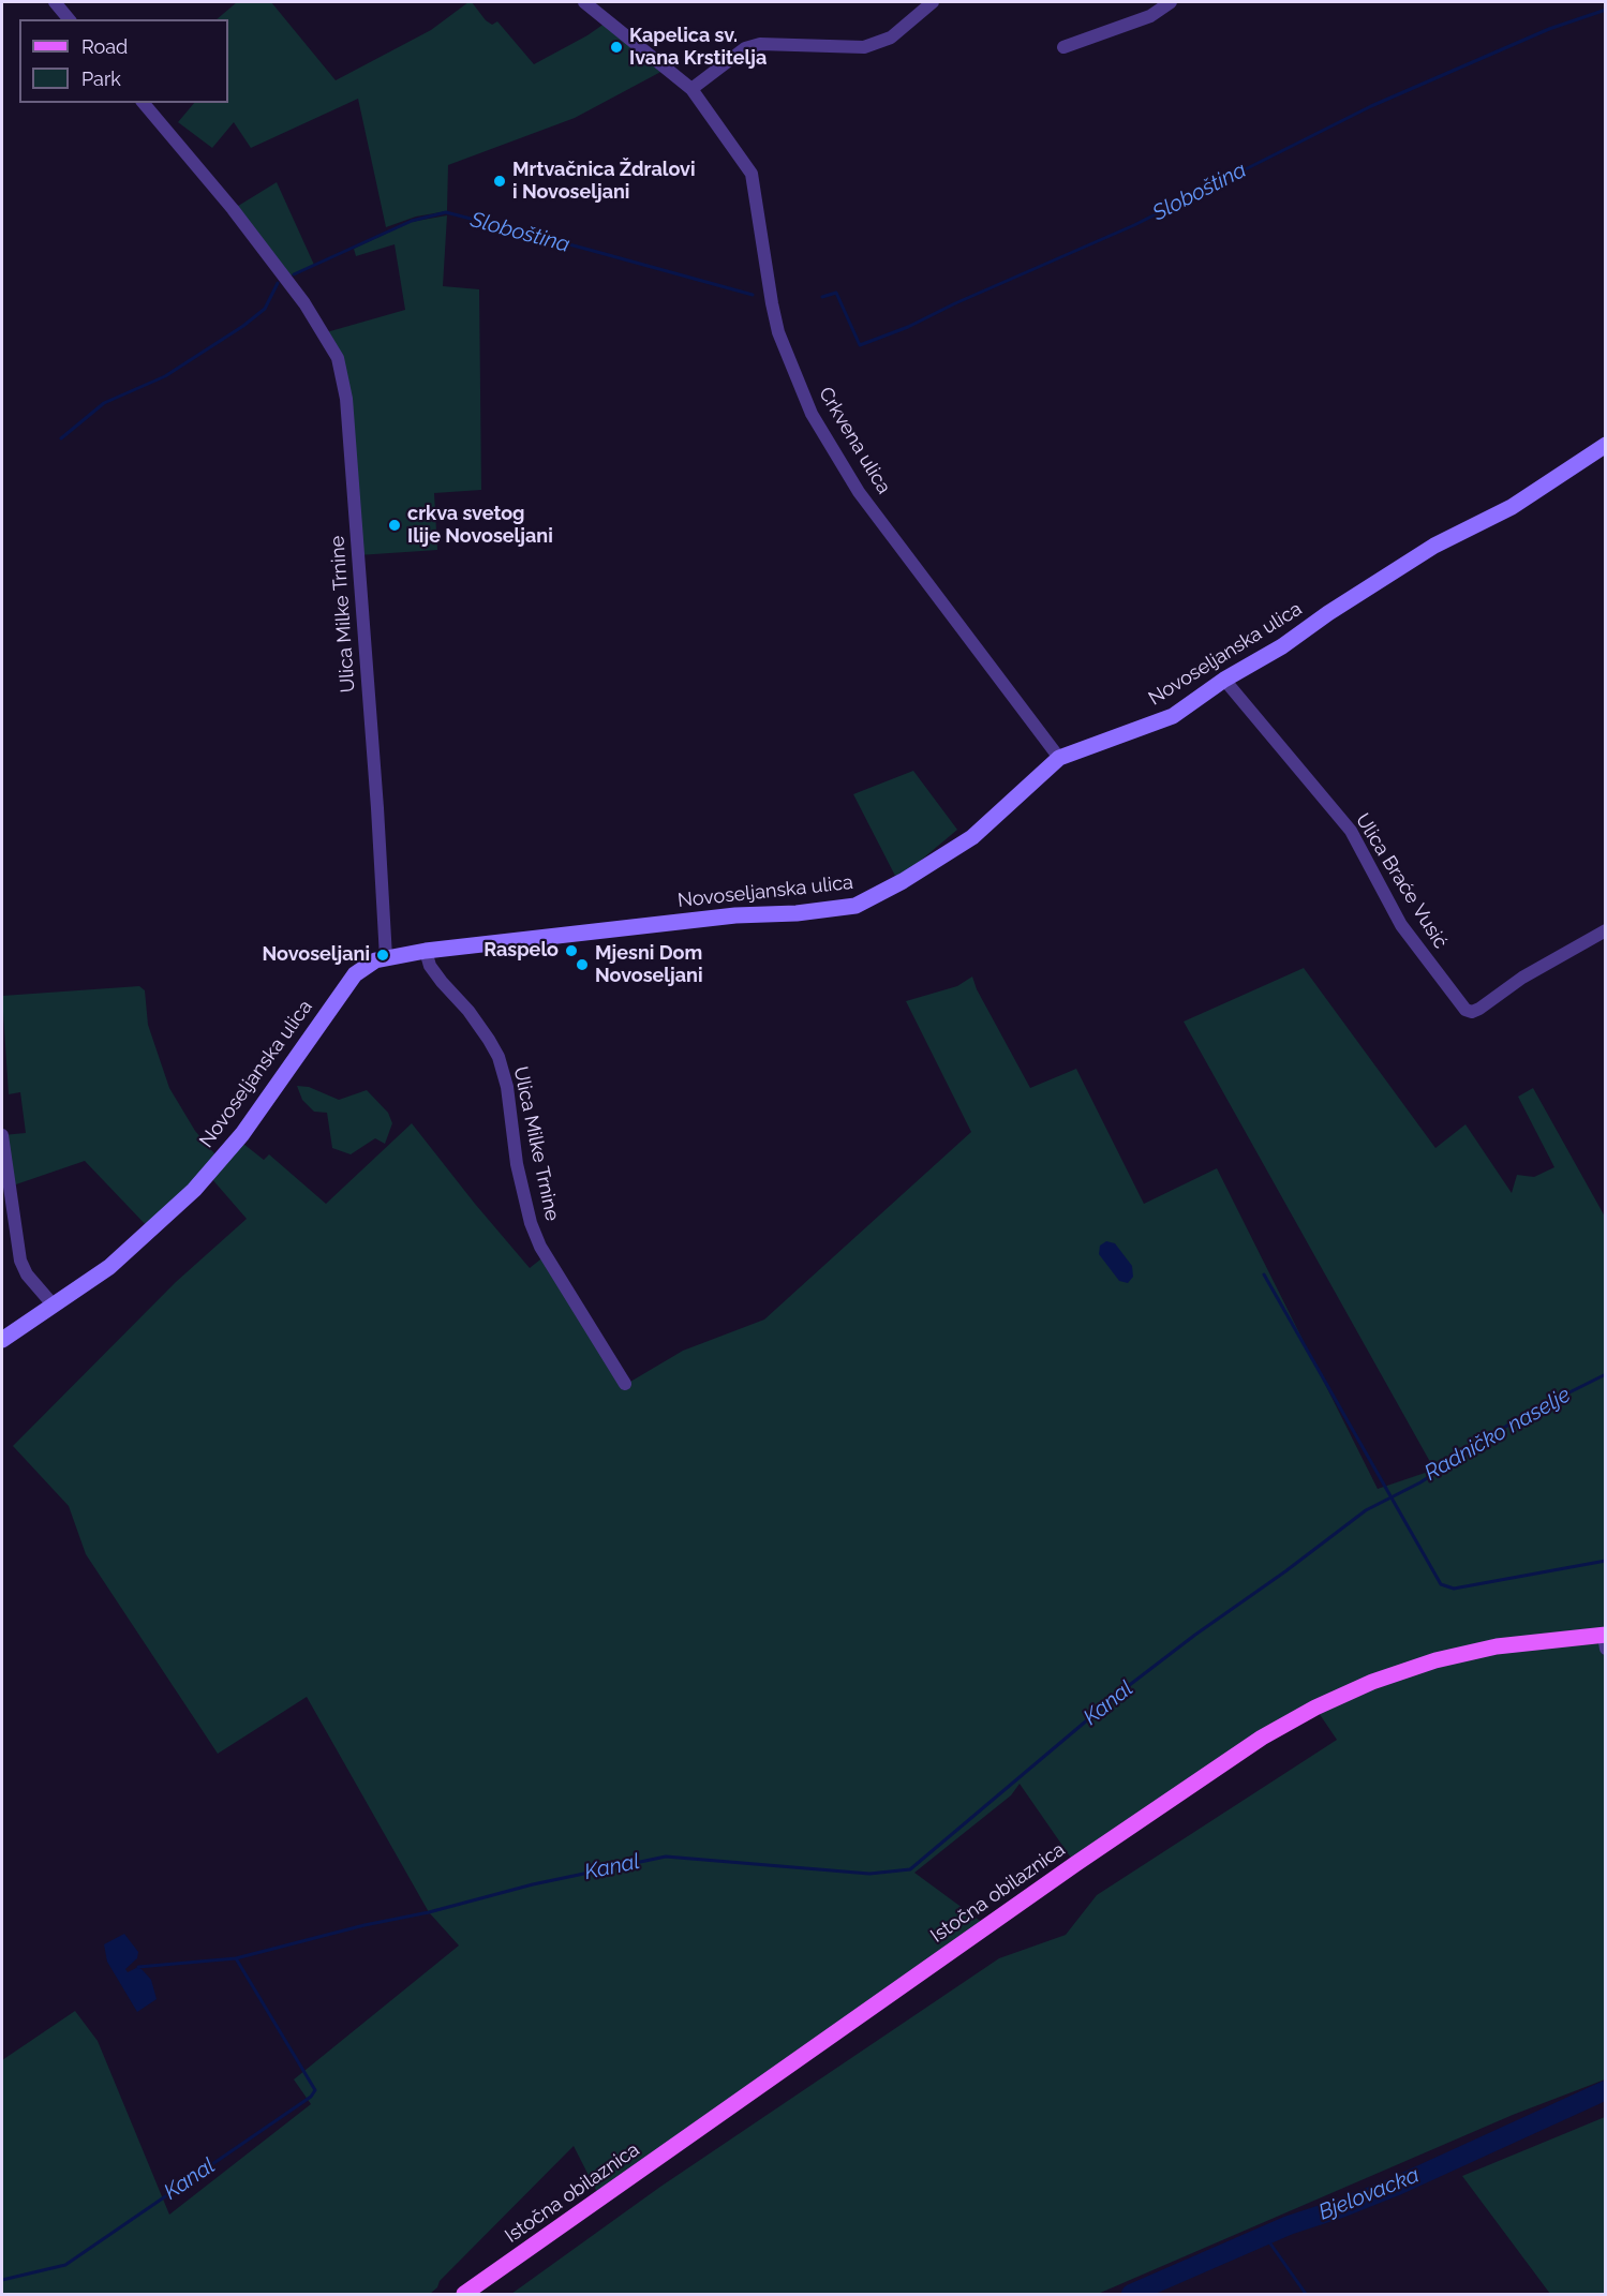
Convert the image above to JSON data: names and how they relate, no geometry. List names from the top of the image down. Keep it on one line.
{"streets":{"main road":["Novoseljanska ulica","Istočna obilaznica"],"street":["Crkvena ulica","Ulica Milke Trnine","Ulica Braće Vusić"]},"crossings":[["Crkvena ulica","Novoseljanska ulica"],["Ulica Milke Trnine","Novoseljanska ulica"],["Novoseljanska ulica","Ulica Braće Vusić"]],"water":["Sloboština","Radničko naselje","Kanal","Bjelovacka"],"places":["Kapelica sv. Ivana Krstitelja","Mrtvačnica Ždralovi i Novoseljani","crkva svetog Ilije Novoseljani","Raspelo","Novoseljani","Mjesni Dom Novoseljani"],"legend":["Road","Park"]}
